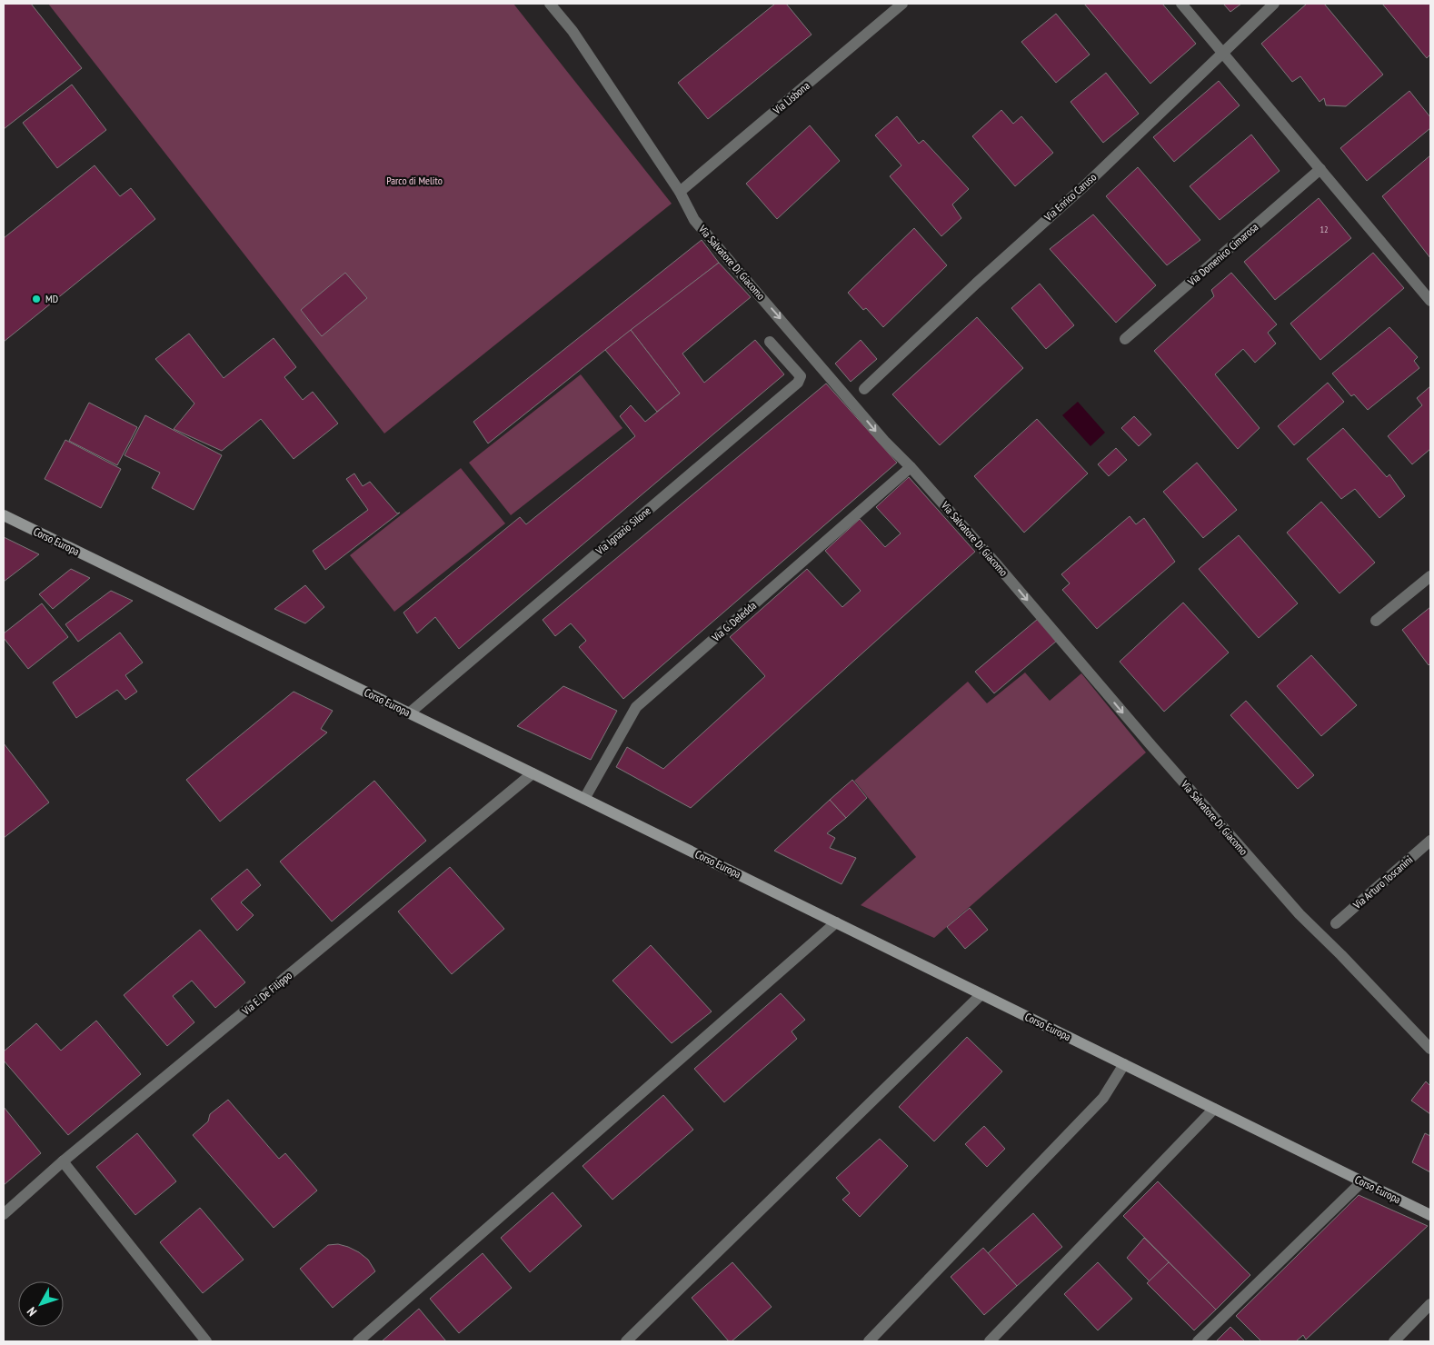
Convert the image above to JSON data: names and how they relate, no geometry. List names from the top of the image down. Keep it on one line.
{"streets":{"main road":["Corso Europa"],"street":["Via Lisbona","Via Enrico Caruso","Via Domenico Cimarosa","Via Salvatore Di Giacomo","Via Ignazio Silone","Via G. Deledda","Via Arturo Toscanini","Via E. De Filippo"]},"crossings":[["Via Lisbona","Via Salvatore Di Giacomo"],["Via Salvatore Di Giacomo","Via G. Deledda"],["Via Ignazio Silone","Corso Europa"],["Corso Europa","Via G. Deledda"],["Corso Europa","Via E. De Filippo"]],"one_way":["Via Salvatore Di Giacomo"],"parks":["Parco di Melito"],"places":["MD"],"house_numbers":["12"],"north":"bottom left"}
